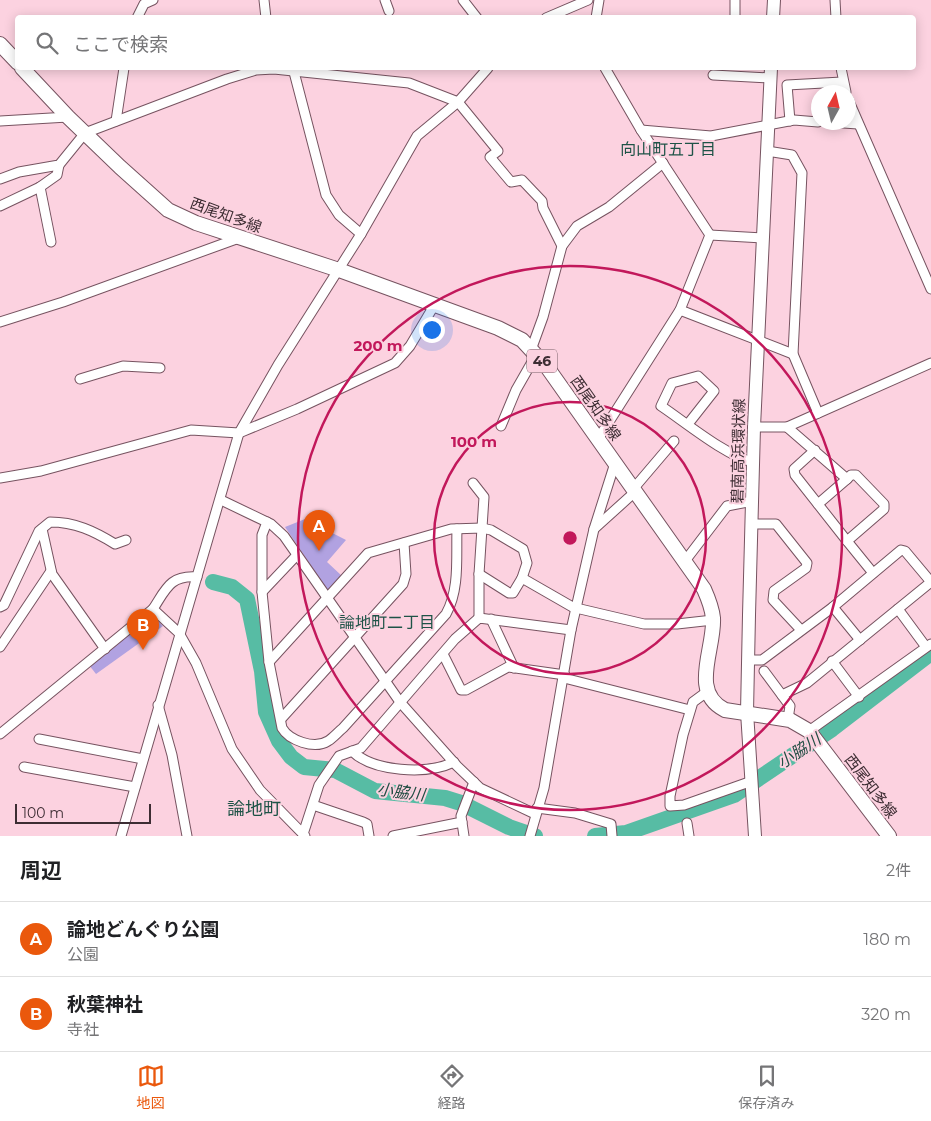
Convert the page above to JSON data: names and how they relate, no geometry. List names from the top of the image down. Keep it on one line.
{"streets":{"main road":["西尾知多線","46","碧南高浜環状線"]},"crossings":[["西尾知多線","碧南高浜環状線"]],"districts":["向山町五丁目","論地町二丁目","論地町"],"water":["小脇川"],"scale_bar":"100 m","north":"top","page":{"search":"ここで検索","pins":["A","B"],"scale":"100 m","heading":["周辺","2件"],"list":[{"mark":"A","name":"論地どんぐり公園","note":"公園","value":"180 m"},{"mark":"B","name":"秋葉神社","note":"寺社","value":"320 m"}],"nav":["地図","経路","保存済み"]},"rings":["200 m","100 m"]}
